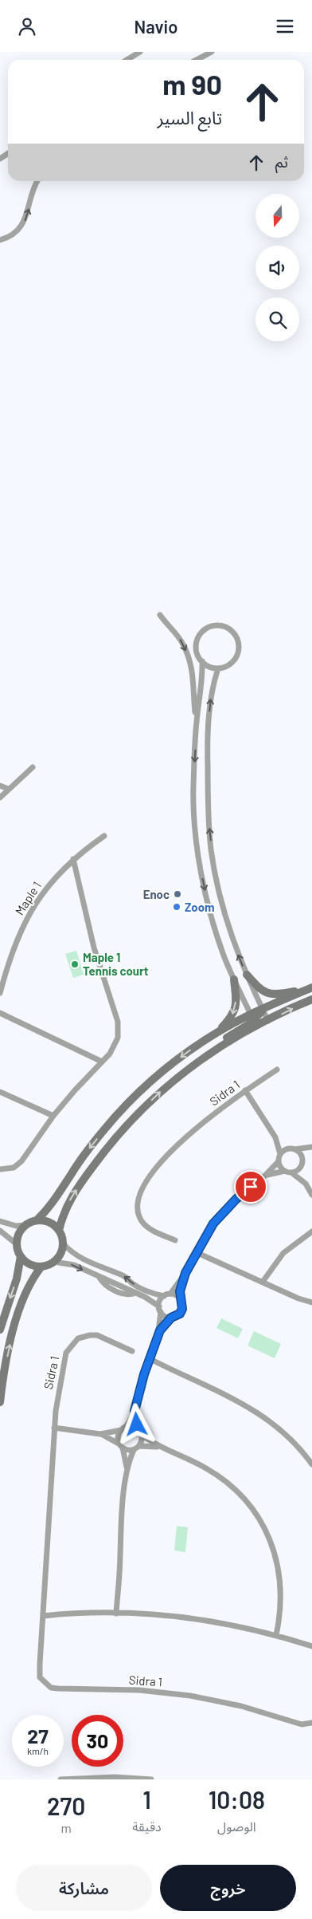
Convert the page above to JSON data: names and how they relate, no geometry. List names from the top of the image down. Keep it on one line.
{"streets":{"street":["Maple 1","Sidra 1"]},"places":["Enoc","Zoom","Maple 1 Tennis court"],"north":"bottom","page":{"header":"Navio","turn":["90 m","تابع السير"],"then":"ثم","speed":"27 km/h","limit":"30","eta":["10:08","الوصول","1","دقيقة","270","m"],"buttons":["خروج","مشاركة"]}}
